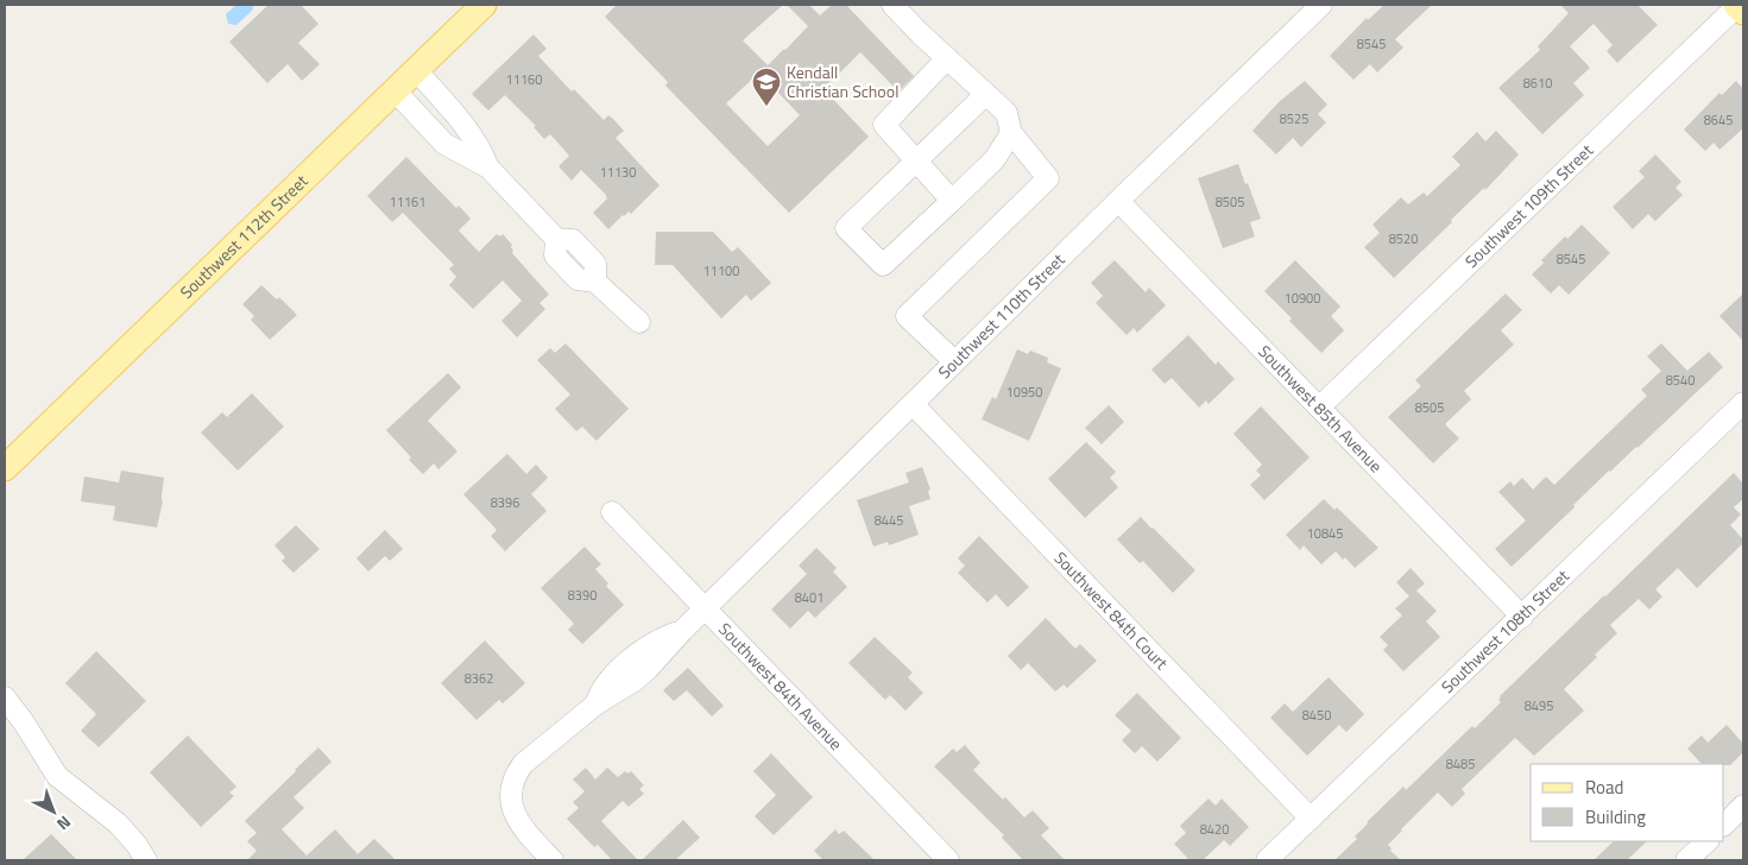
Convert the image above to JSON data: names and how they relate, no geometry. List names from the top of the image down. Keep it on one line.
{"streets":{"main road":["Southwest 112th Street"],"street":["Southwest 109th Street","Southwest 110th Street","Southwest 85th Avenue","Southwest 84th Court","Southwest 108th Street","Southwest 84th Avenue"]},"crossings":[["Southwest 109th Street","Southwest 85th Avenue"],["Southwest 110th Street","Southwest 85th Avenue"],["Southwest 110th Street","Southwest 84th Court"],["Southwest 110th Street","Southwest 84th Avenue"],["Southwest 85th Avenue","Southwest 108th Street"],["Southwest 84th Court","Southwest 108th Street"]],"places":{"school or university":["Kendall Christian School"]},"house_numbers":["8545","11160","8610","8525","8645","11130","11161","8505","8520","8545","11100","10900","8540","10950","8505","8396","8445","10845","8390","8401","8362","8495","8450","8485","8420"],"legend":["Road","Building"],"north":"bottom right"}
